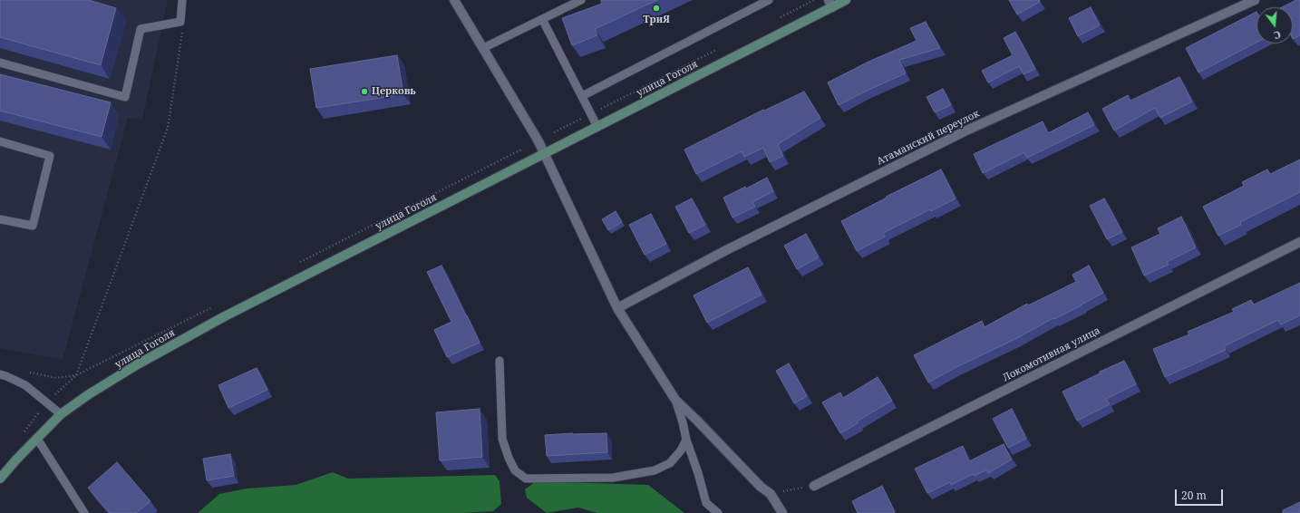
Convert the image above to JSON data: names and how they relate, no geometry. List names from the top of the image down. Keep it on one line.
{"streets":{"main road":["улица Гоголя"],"street":["Атаманский переулок","Локомотивная улица"]},"places":["ТриЯ","Церковь"],"scale_bar":"20 m","north":"bottom"}
